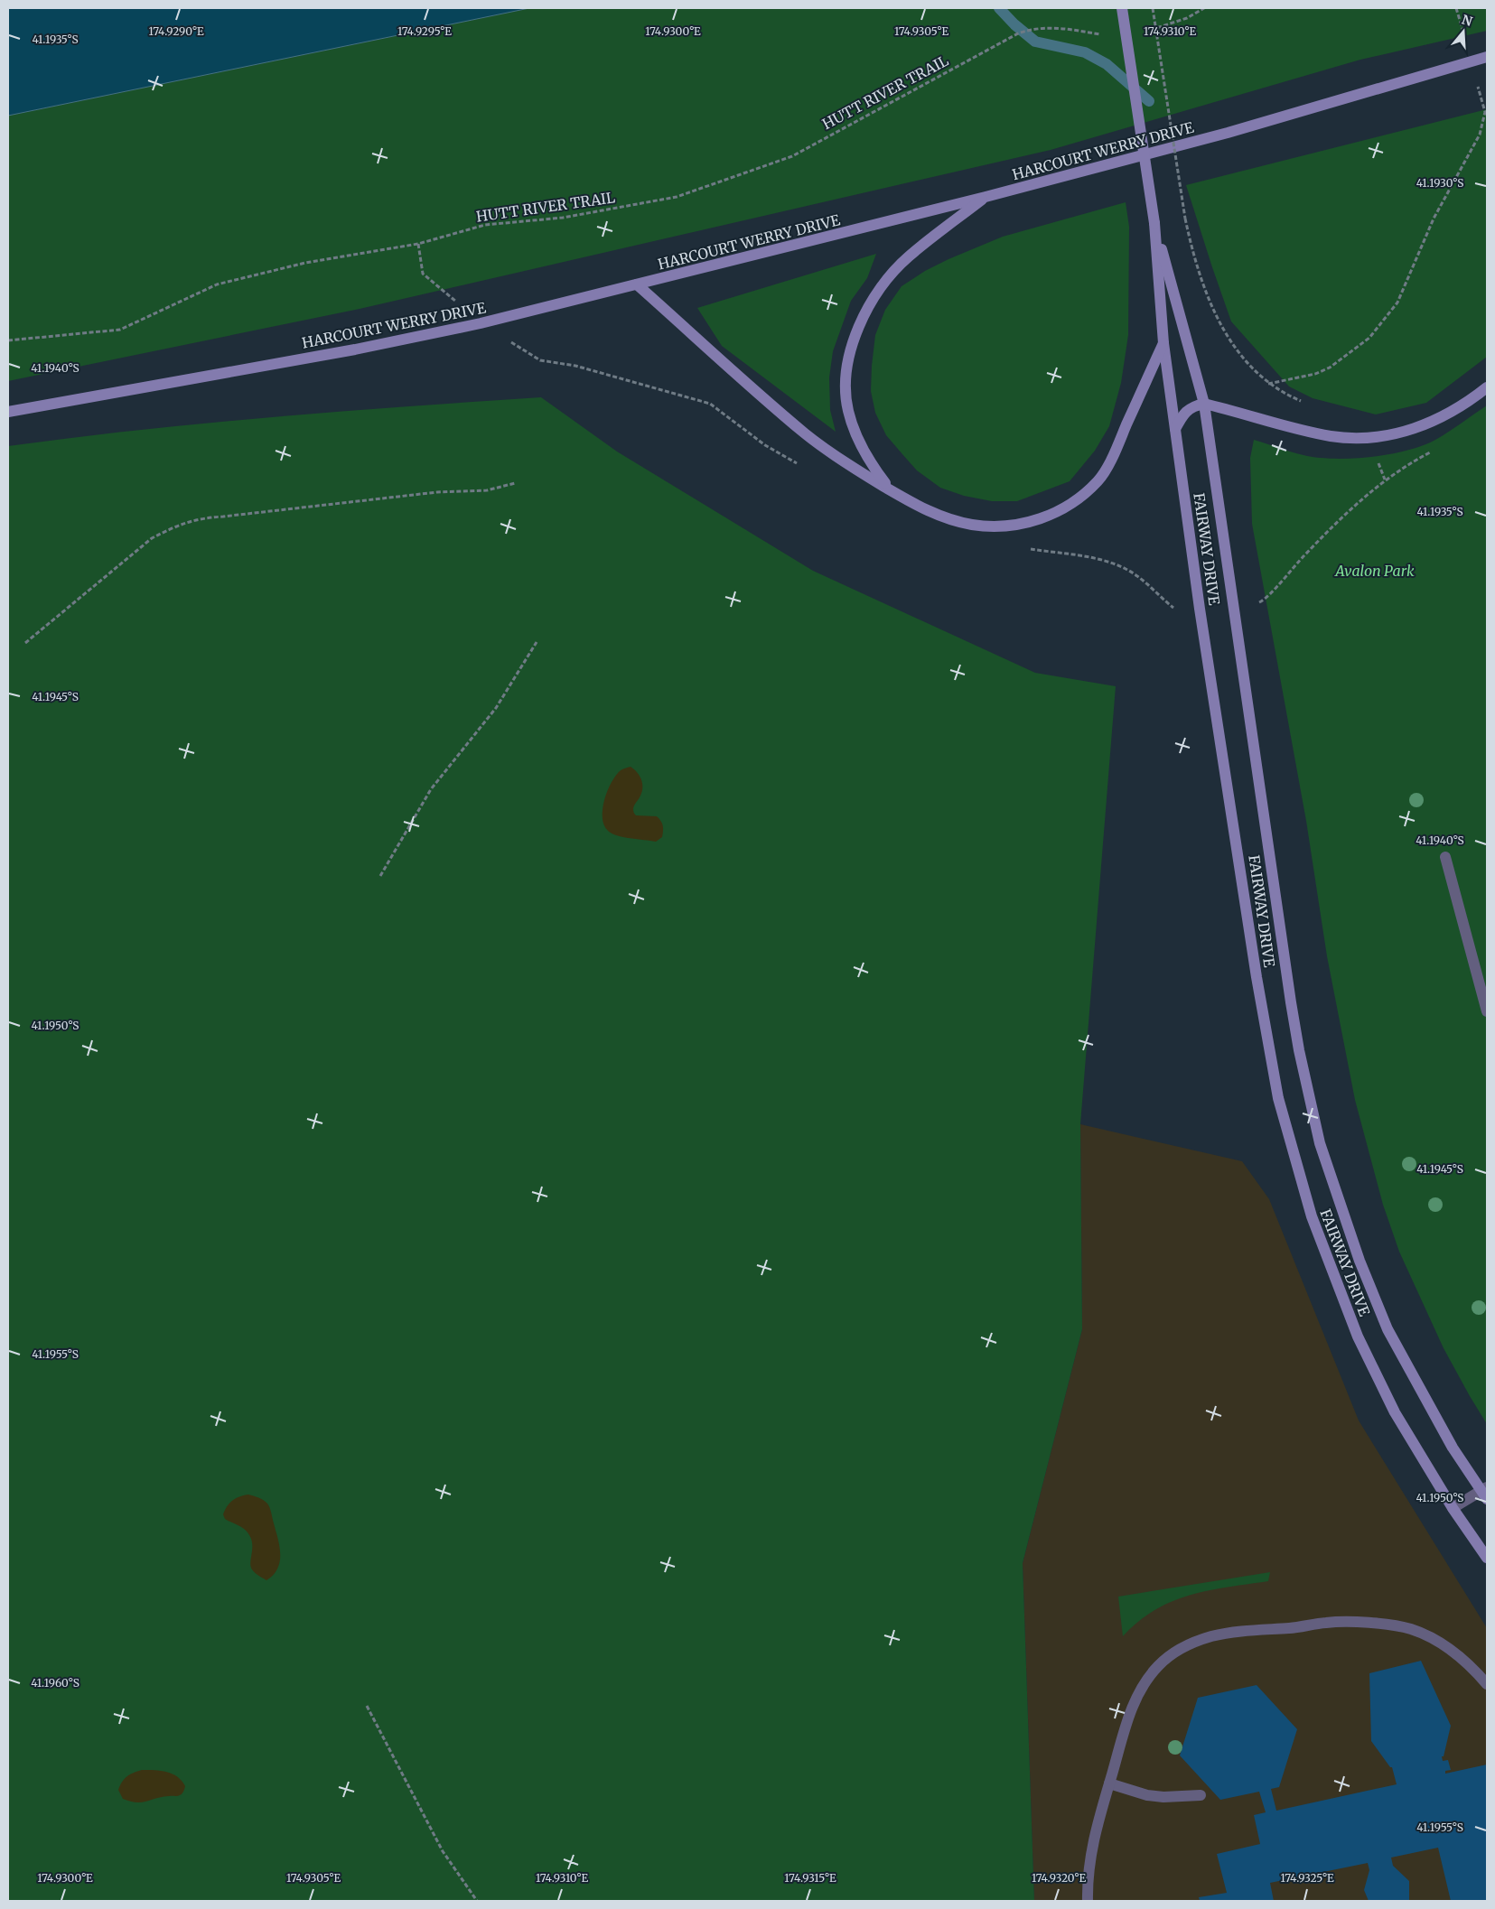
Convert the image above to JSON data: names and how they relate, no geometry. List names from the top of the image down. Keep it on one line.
{"streets":{"main road":["HARCOURT WERRY DRIVE","FAIRWAY DRIVE"],"path":["HUTT RIVER TRAIL"]},"parks":["Avalon Park"],"north":"top","coordinates":["174.9290°E","174.9295°E","174.9300°E","174.9305°E","174.9310°E","41.1935°S","41.1930°S","41.1940°S","41.1945°S","41.1950°S","41.1955°S","41.1960°S","174.9315°E","174.9320°E","174.9325°E"]}
